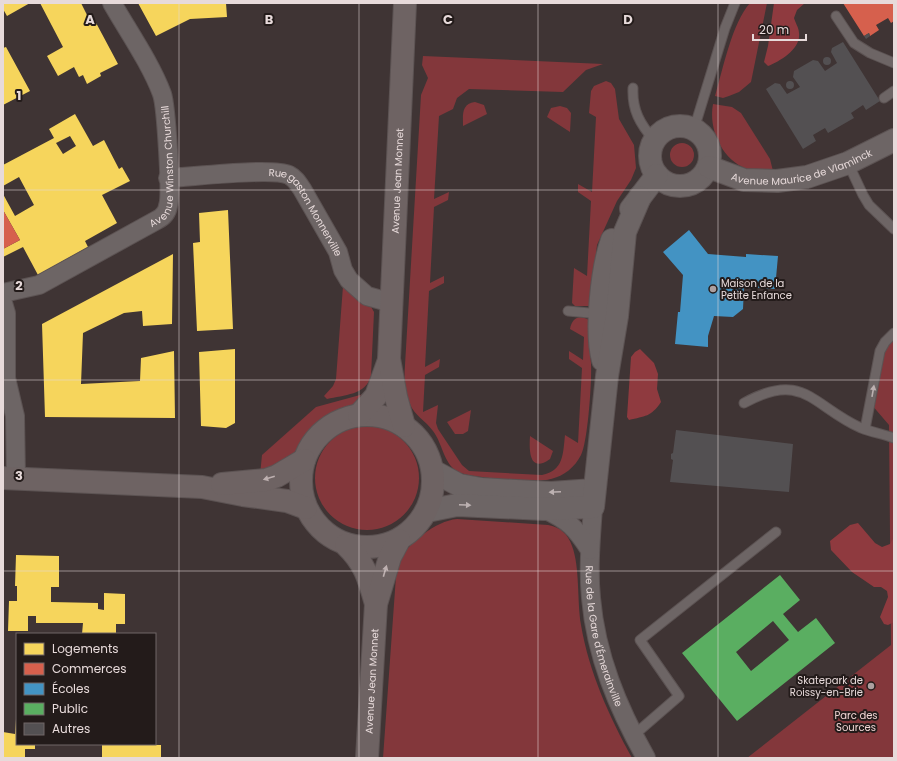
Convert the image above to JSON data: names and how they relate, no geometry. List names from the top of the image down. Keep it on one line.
{"streets":{"main road":["Avenue Jean Monnet"],"street":["Avenue Maurice de Vlaminck","Avenue Winston Churchill","Rue gaston Monnerville","Rue de la Gare d'Émerainville"]},"crossings":[["Avenue Winston Churchill","Rue gaston Monnerville"],["Avenue Jean Monnet","Rue gaston Monnerville"]],"parks":["Parc des Sources"],"places":["Maison de la Petite Enfance","Skatepark de Roissy-en-Brie"],"legend":["Logements","Commerces","Écoles","Public","Autres"],"scale_bar":"20 m","grid":{"columns":["A","B","C","D"],"rows":["1","2","3"]}}
